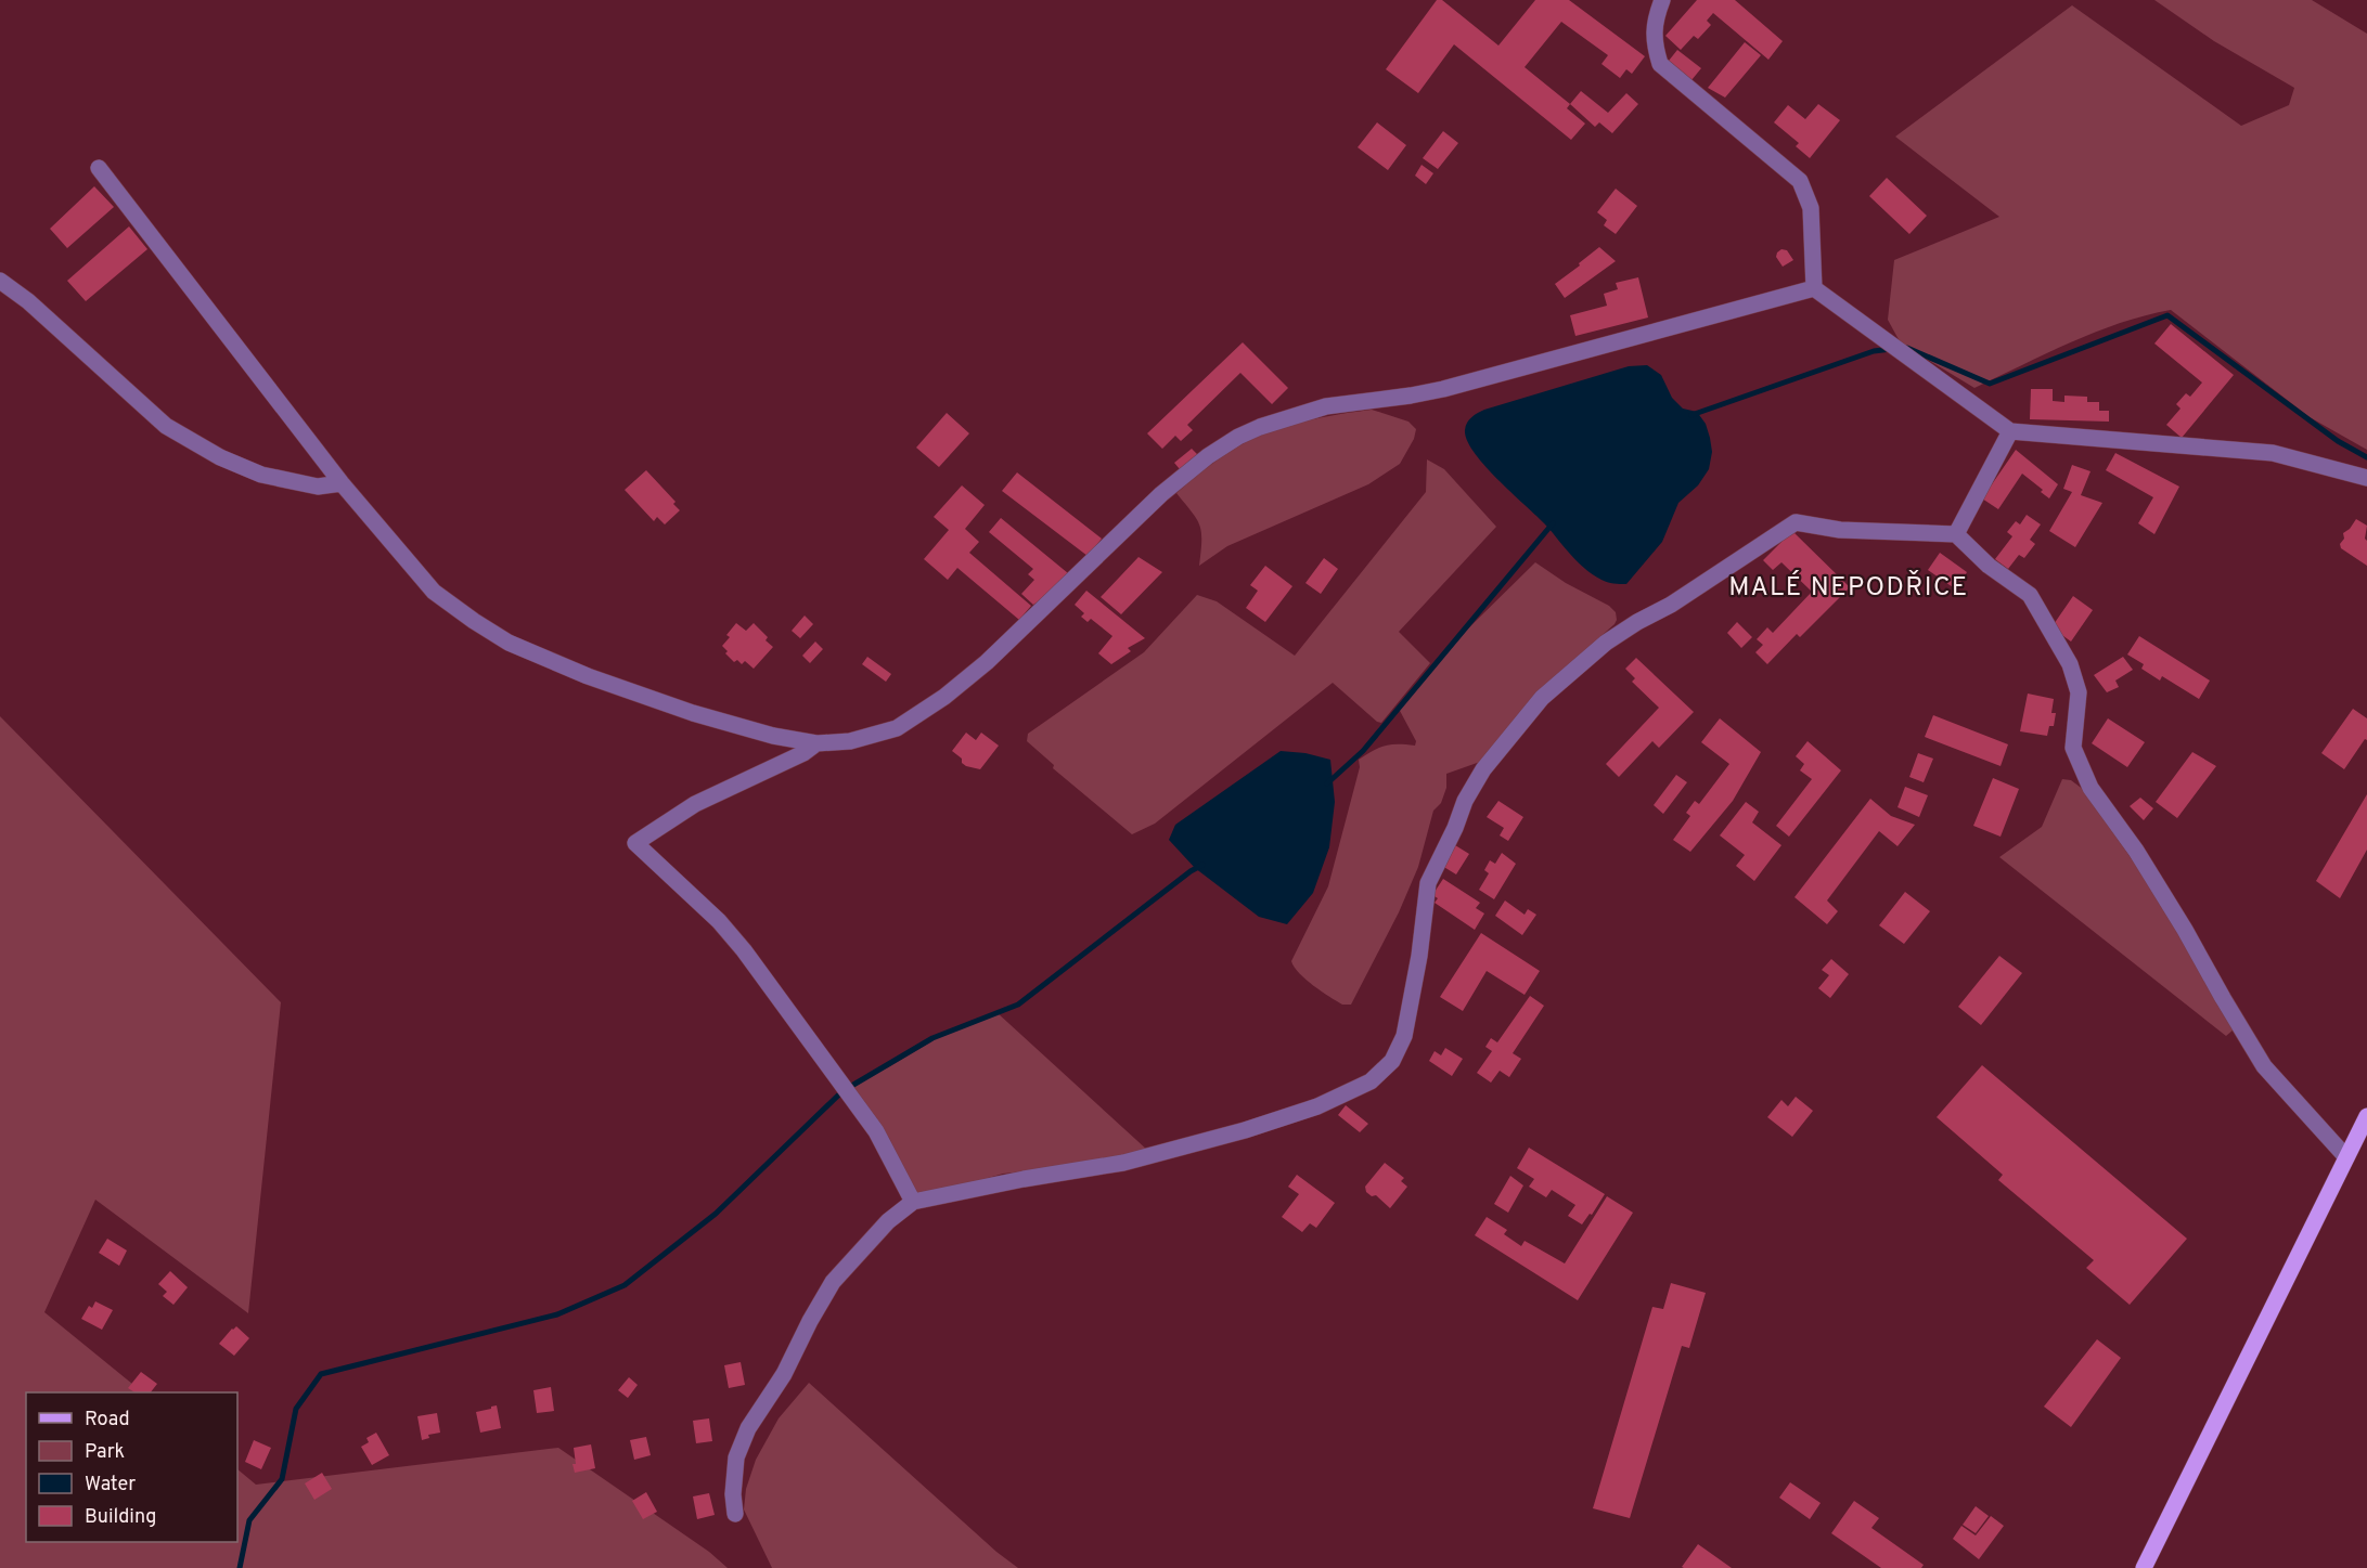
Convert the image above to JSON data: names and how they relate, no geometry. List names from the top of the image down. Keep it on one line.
{"districts":["MALÉ NEPODŘICE"],"legend":["Road","Park","Water","Building"]}
